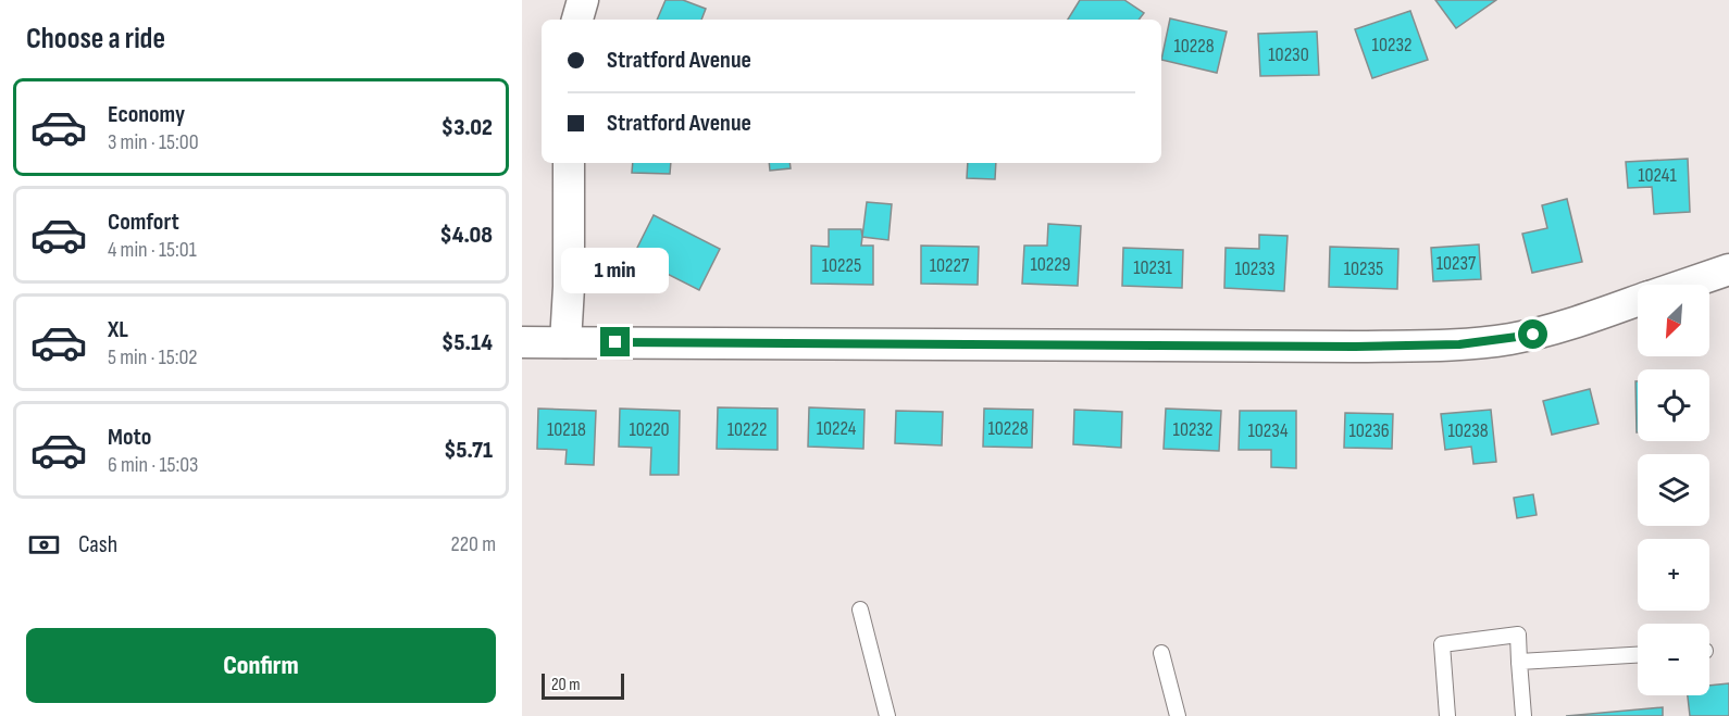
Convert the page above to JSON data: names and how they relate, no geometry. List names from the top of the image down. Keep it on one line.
{"house_numbers":["10232","10228","10230","10241","10237","10229","10225","10227","10231","10233","10235","10224","10228","10218","10220","10222","10232","10234","10236","10238"],"scale_bar":"20 m","north":"bottom left","page":{"heading":"Choose a ride","banner":["Stratford Avenue","Stratford Avenue"],"list":[{"name":"Economy","note":"3 min · 15:00","value":"$3.02"},{"name":"Comfort","note":"4 min · 15:01","value":"$4.08"},{"name":"XL","note":"5 min · 15:02","value":"$5.14"},{"name":"Moto","note":"6 min · 15:03","value":"$5.71"}],"bubble":"1 min","map_buttons":["+","−"],"pay":["Cash","220 m"],"buttons":"Confirm","scale":"20 m"}}
